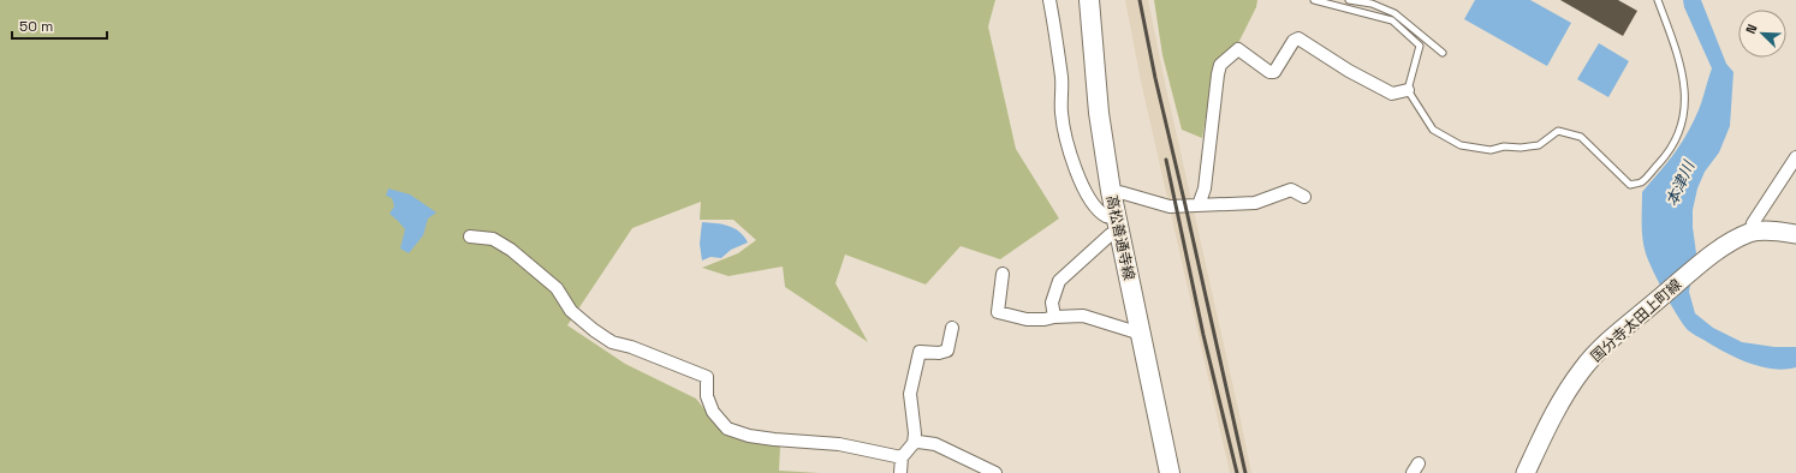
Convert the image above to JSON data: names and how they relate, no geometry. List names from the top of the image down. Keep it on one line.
{"streets":{"main road":["高松善通寺線","国分寺太田上町線"]},"water":["本津川"],"scale_bar":"50 m","north":"top left"}
